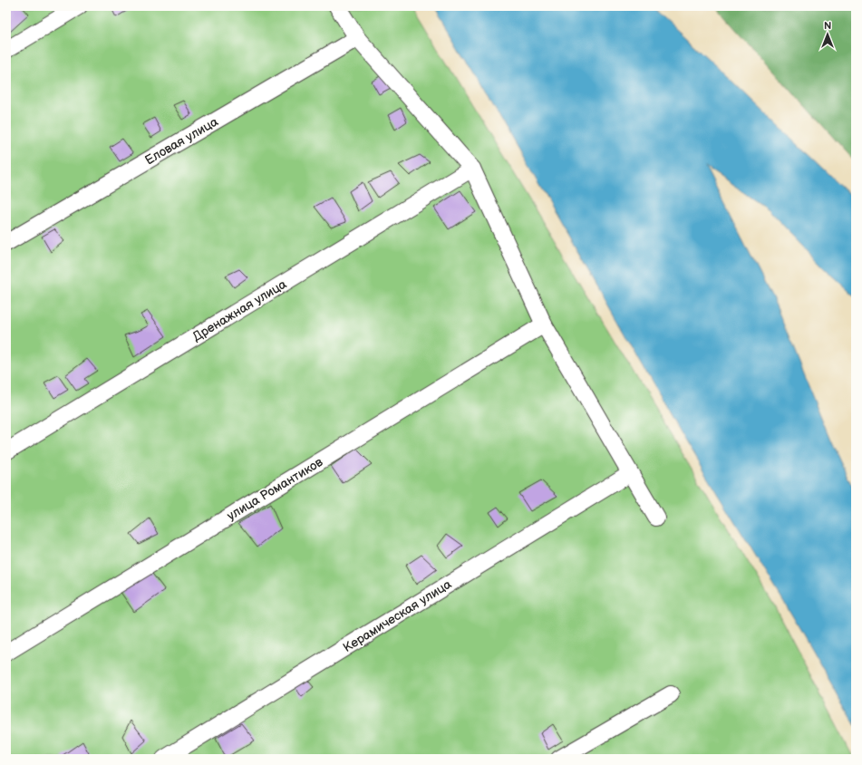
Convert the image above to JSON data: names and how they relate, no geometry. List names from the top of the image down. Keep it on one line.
{"streets":{"street":["Еловая улица","Дренажная улица","улица Романтиков","Керамическая улица"]},"north":"top"}
